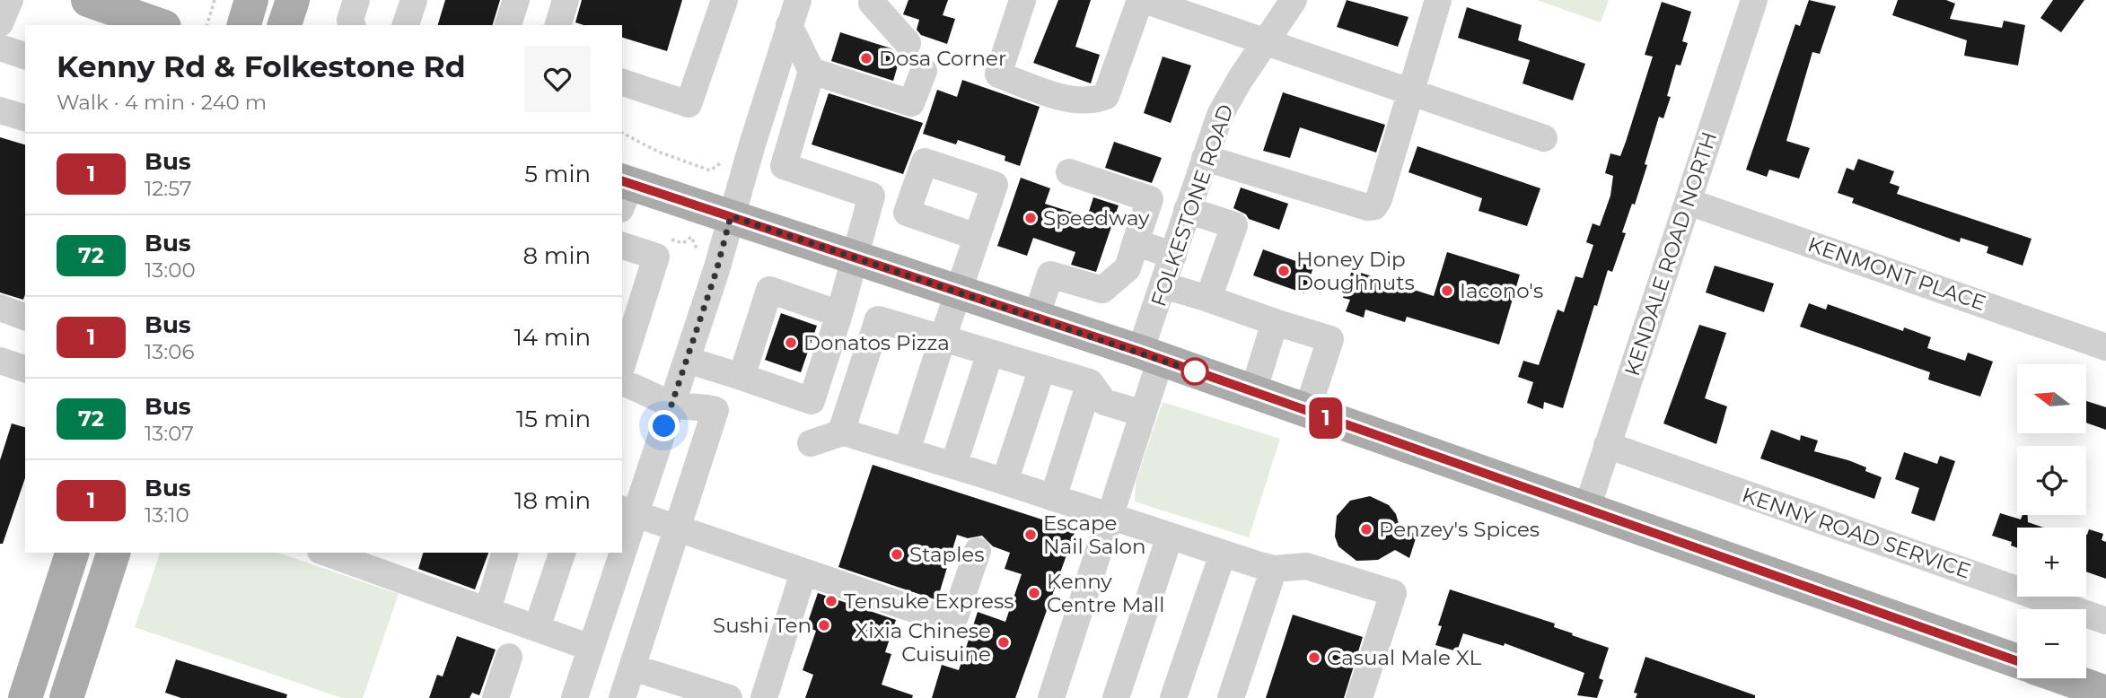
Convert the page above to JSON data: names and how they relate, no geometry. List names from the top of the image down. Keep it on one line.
{"streets":{"street":["FOLKESTONE ROAD","KENDALE ROAD NORTH","KENMONT PLACE","KENNY ROAD SERVICE"]},"crossings":[["KENDALE ROAD NORTH","KENMONT PLACE"],["KENDALE ROAD NORTH","KENNY ROAD SERVICE"]],"places":["Dosa Corner","Speedway","Honey Dip Doughnuts","Iacono's","Donatos Pizza","Penzey's Spices","Escape Nail Salon","Staples","Kenny Centre Mall","Tensuke Express","Sushi Ten","Xixia Chinese Cuisuine","Casual Male XL"],"lines":["bus line 1"],"north":"left","page":{"on_map":"1","heading":["Kenny Rd & Folkestone Rd","Walk · 4 min · 240 m"],"list":[{"mark":"1","name":"Bus","note":"12:57","value":"5 min"},{"mark":"72","name":"Bus","note":"13:00","value":"8 min"},{"mark":"1","name":"Bus","note":"13:06","value":"14 min"},{"mark":"72","name":"Bus","note":"13:07","value":"15 min"},{"mark":"1","name":"Bus","note":"13:10","value":"18 min"}],"map_buttons":["+","−"]}}
